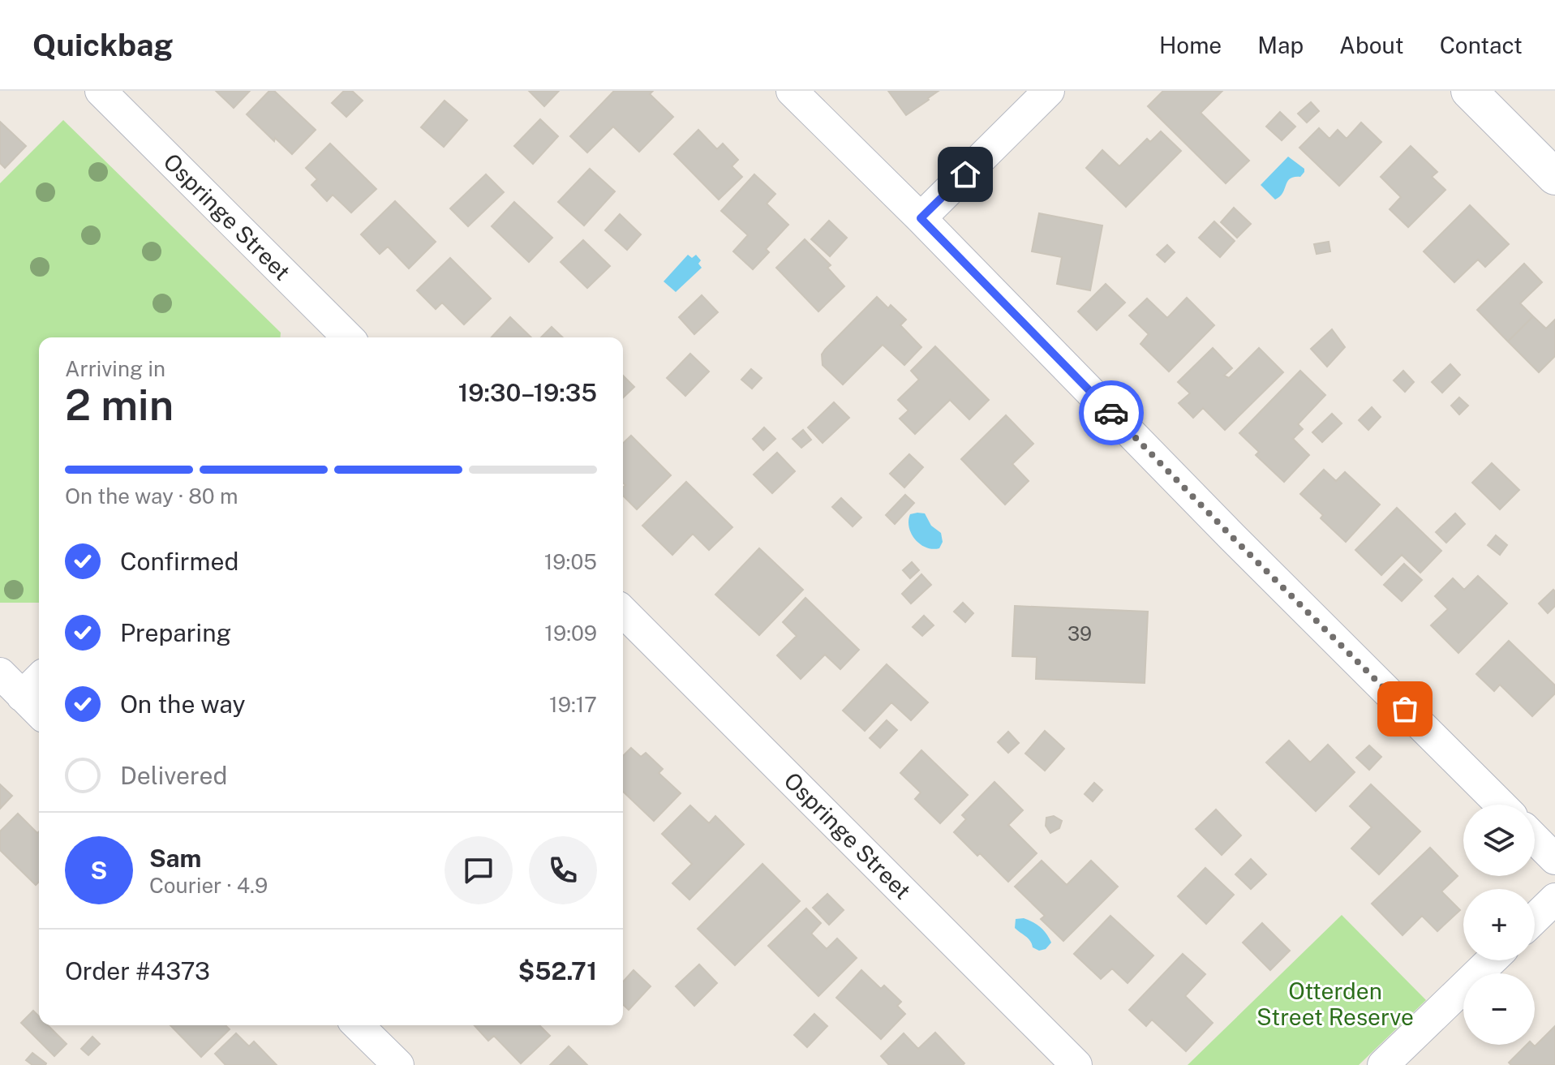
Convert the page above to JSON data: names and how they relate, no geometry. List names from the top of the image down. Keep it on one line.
{"streets":{"street":["Ospringe Street"]},"parks":["Otterden Street Reserve"],"house_numbers":["39"],"page":{"header":"Quickbag","nav":["Home","Map","About","Contact"],"heading":["2 min","Arriving in","19:30–19:35"],"panel":["Sam","Courier · 4.9","Order #4373","$52.71"],"bar":"On the way · 80 m","list":[["Confirmed","19:05"],["Preparing","19:09"],["On the way","19:17"],"Delivered"],"map_buttons":["+","−"],"round":"S"}}
